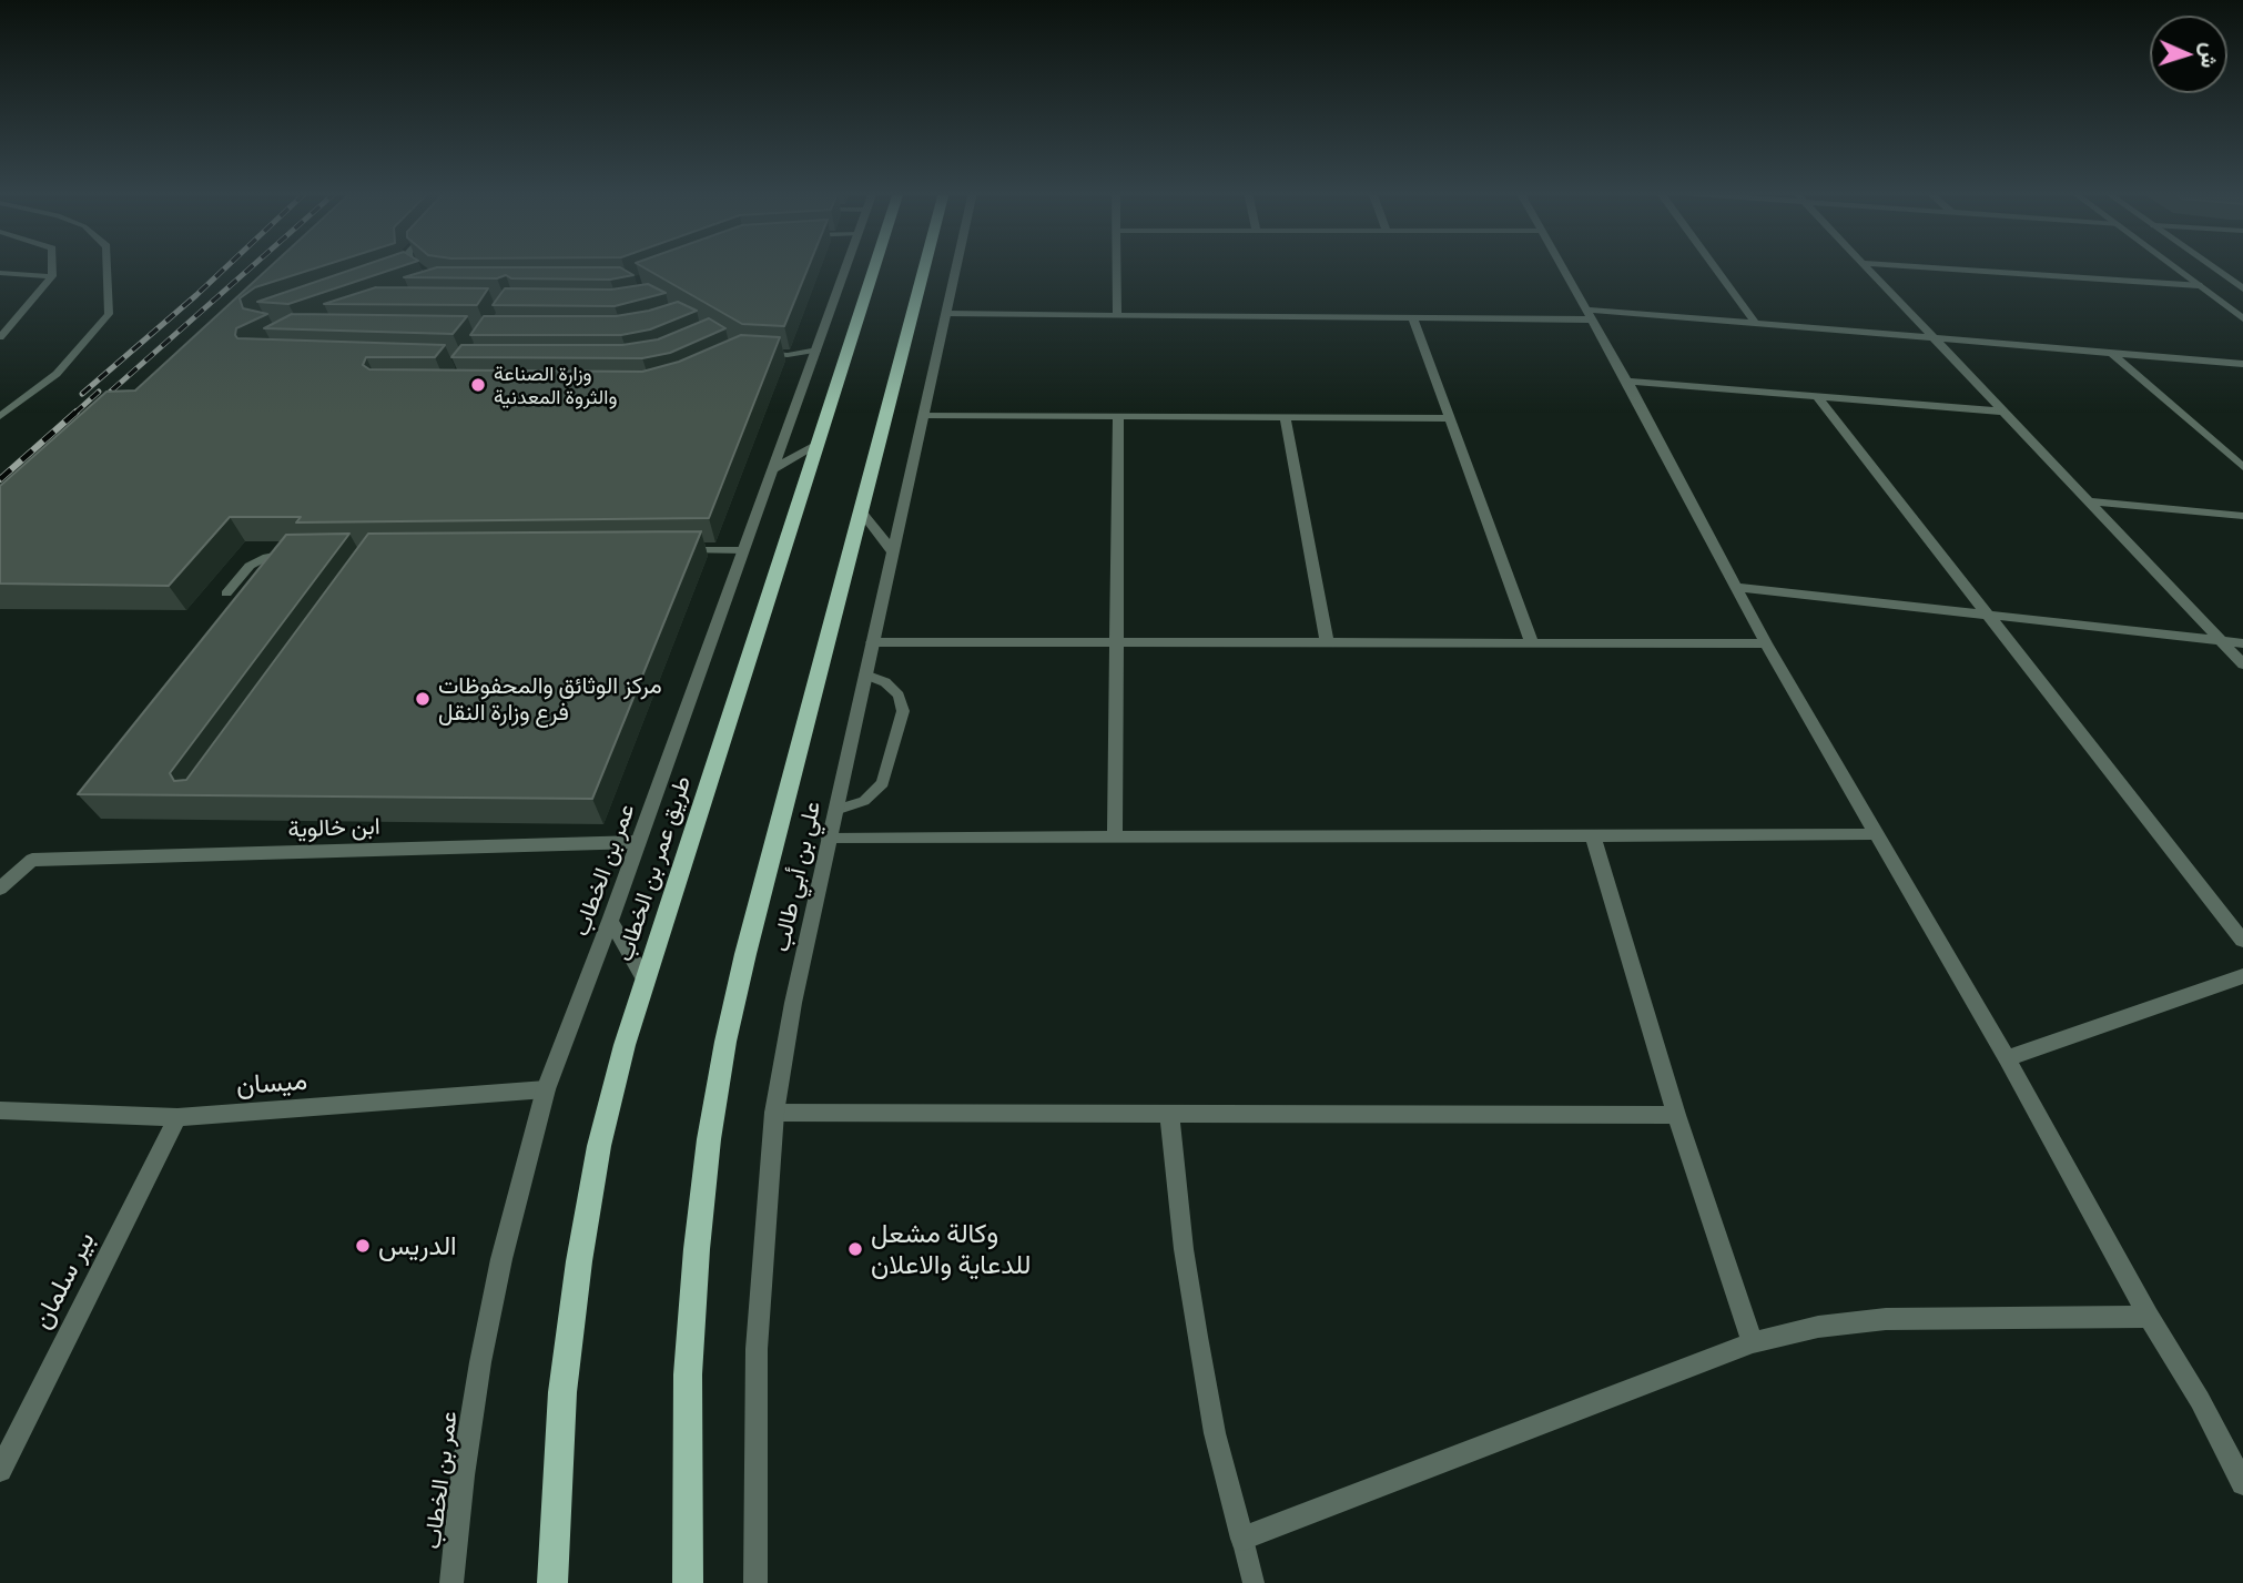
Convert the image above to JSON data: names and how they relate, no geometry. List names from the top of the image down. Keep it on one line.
{"streets":{"main road":["طريق عمر بن الخطاب"],"street":["ابن خالوية","عمر بن الخطاب","علي بن أبي طالب","ميسان","بير سلمان"]},"crossings":[["ابن خالوية","عمر بن الخطاب"],["عمر بن الخطاب","ميسان"],["ميسان","بير سلمان"]],"places":["وزارة الصناعة والثروة المعدنية","مركز الوثائق والمحفوظات فرع وزارة النقل","الدريس","وكالة مشعل للدعاية والاعلان"],"north":"right"}
